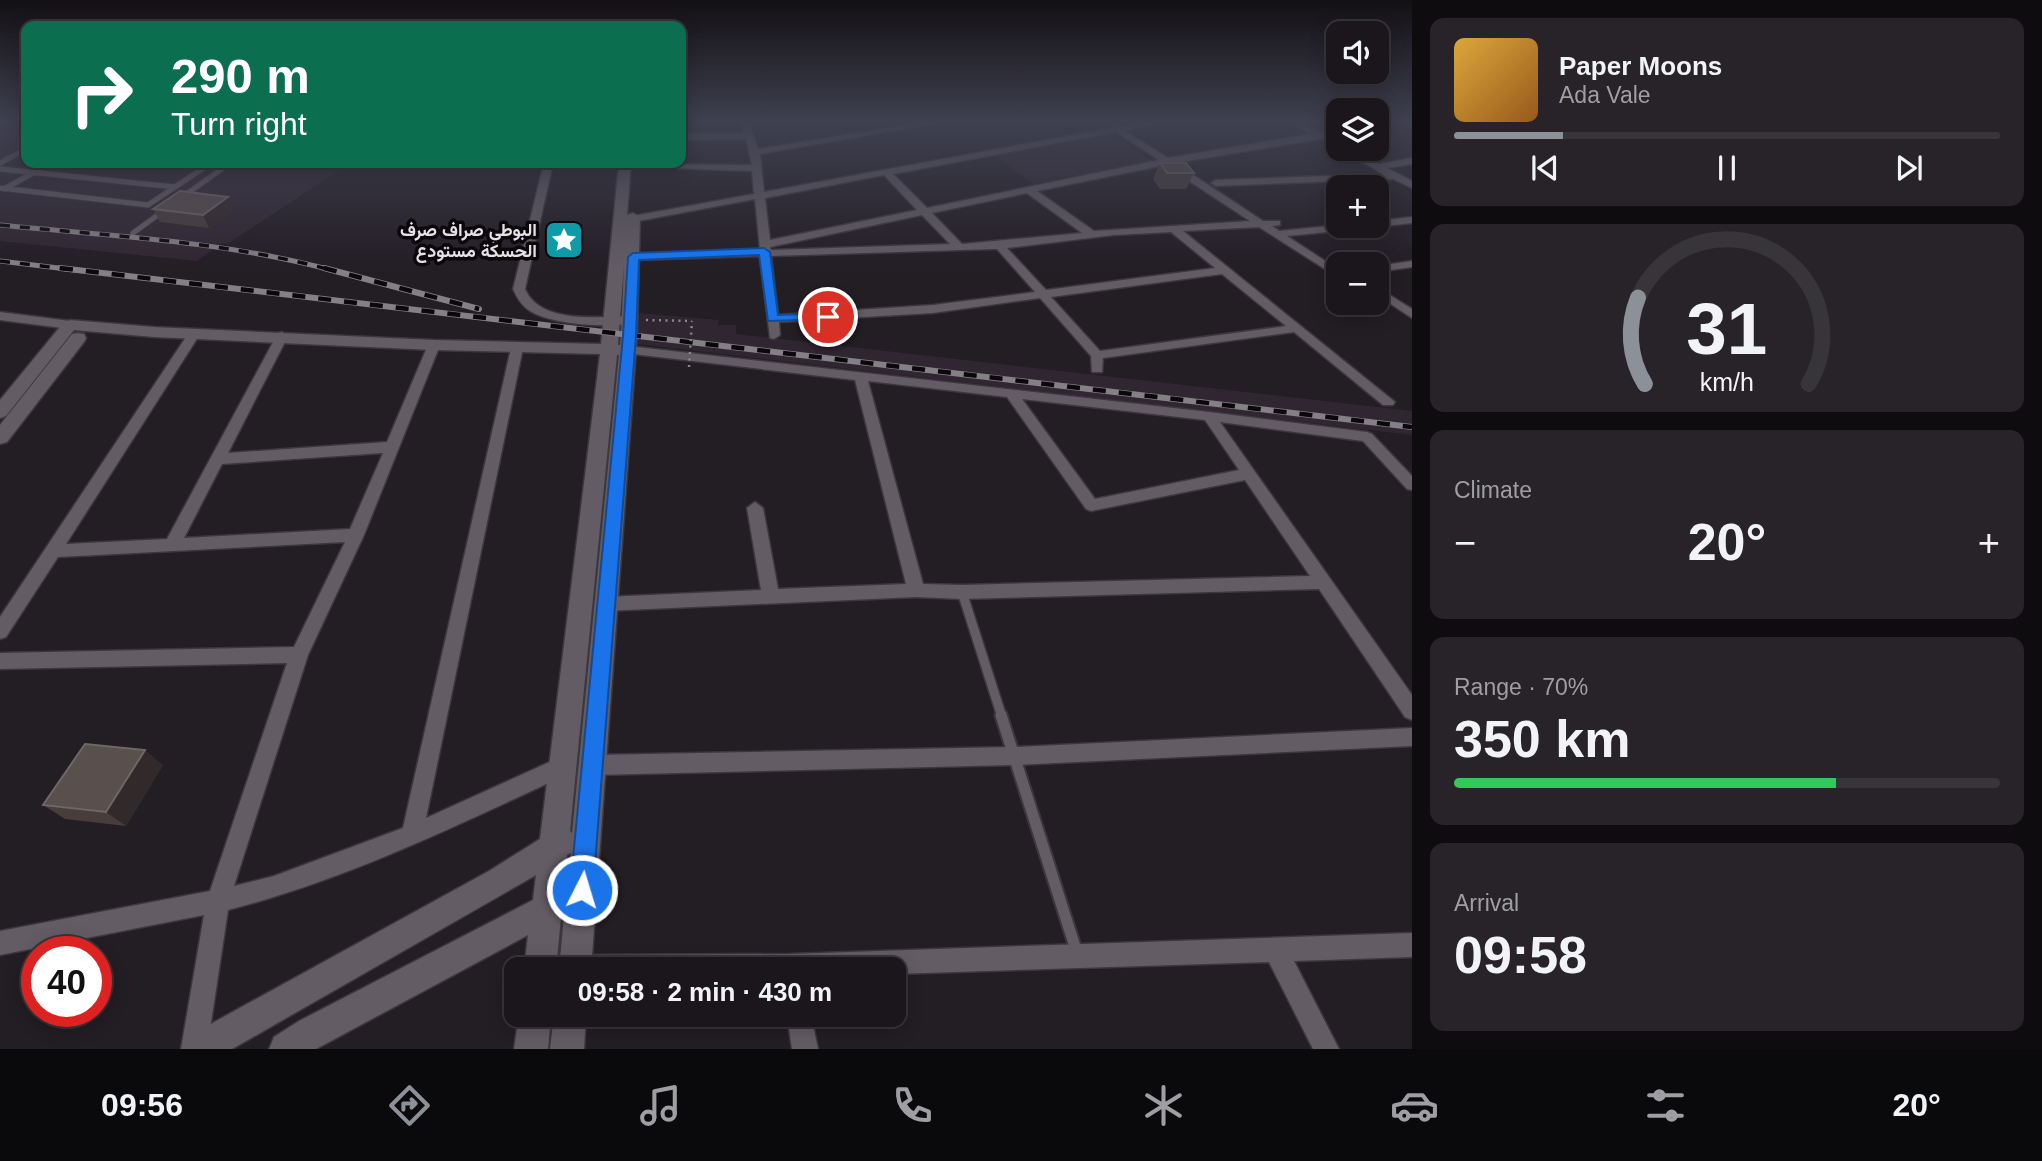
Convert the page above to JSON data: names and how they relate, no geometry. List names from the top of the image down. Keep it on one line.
{"places":{"place":["البوطي صراف صرف الحسكة مستودع"]},"page":{"map_buttons":["+","−"],"turn":["290 m","Turn right"],"song":["Paper Moons","Ada Vale"],"tile":["Climate",["Range · 70%","350 km"],["Arrival","09:58"]],"heat":["−","20°","+"],"limit":"40","trip":"09:58 · 2 min · 430 m","tabs":["09:56","20°"],"gauge":["31","km/h"]}}
